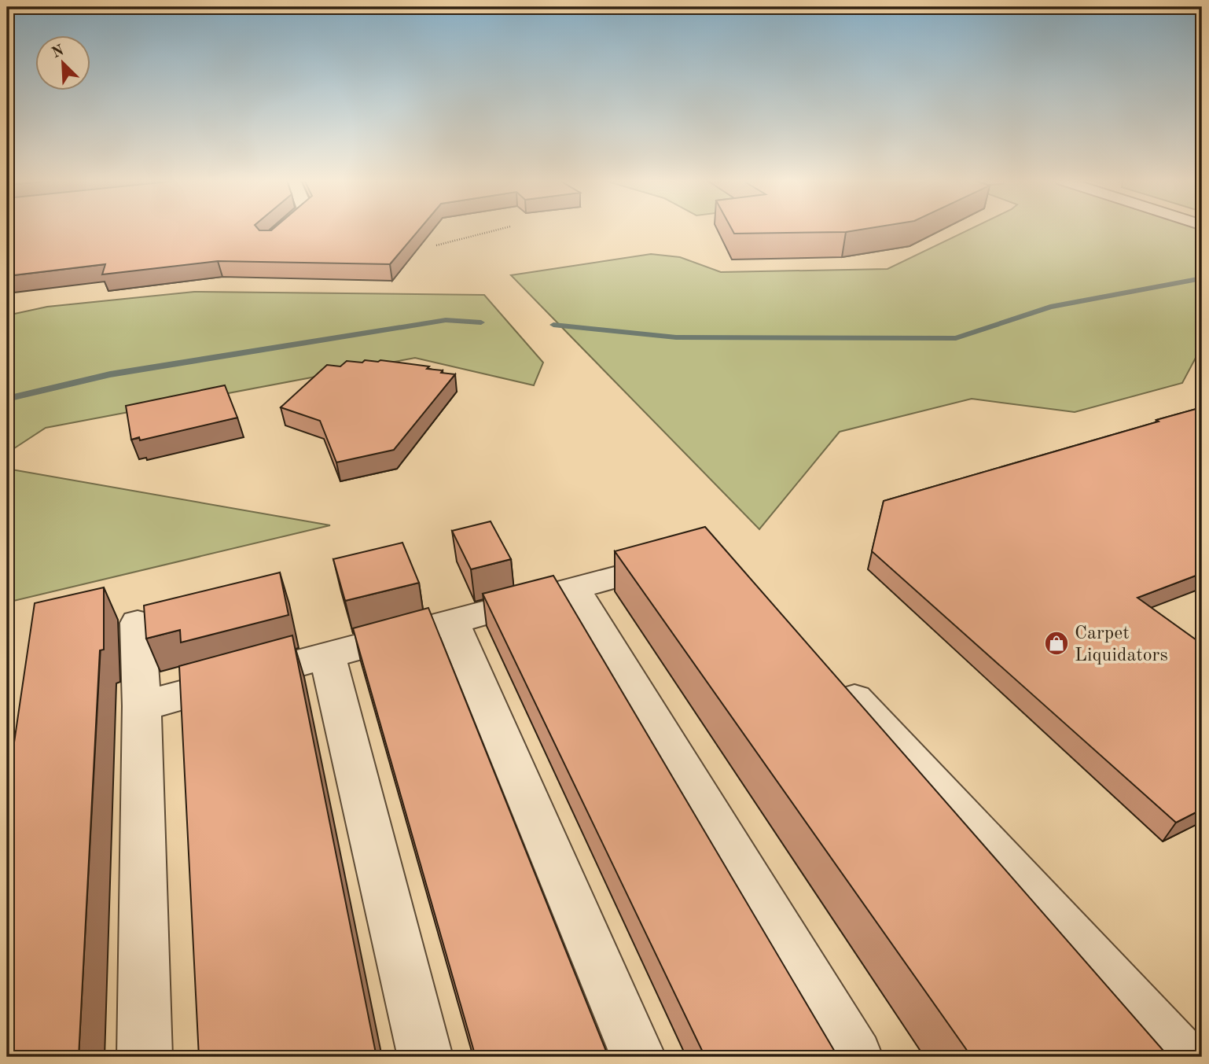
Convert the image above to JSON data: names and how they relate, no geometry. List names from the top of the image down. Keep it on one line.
{"places":{"shop":["Carpet Liquidators"]},"north":"top left"}
